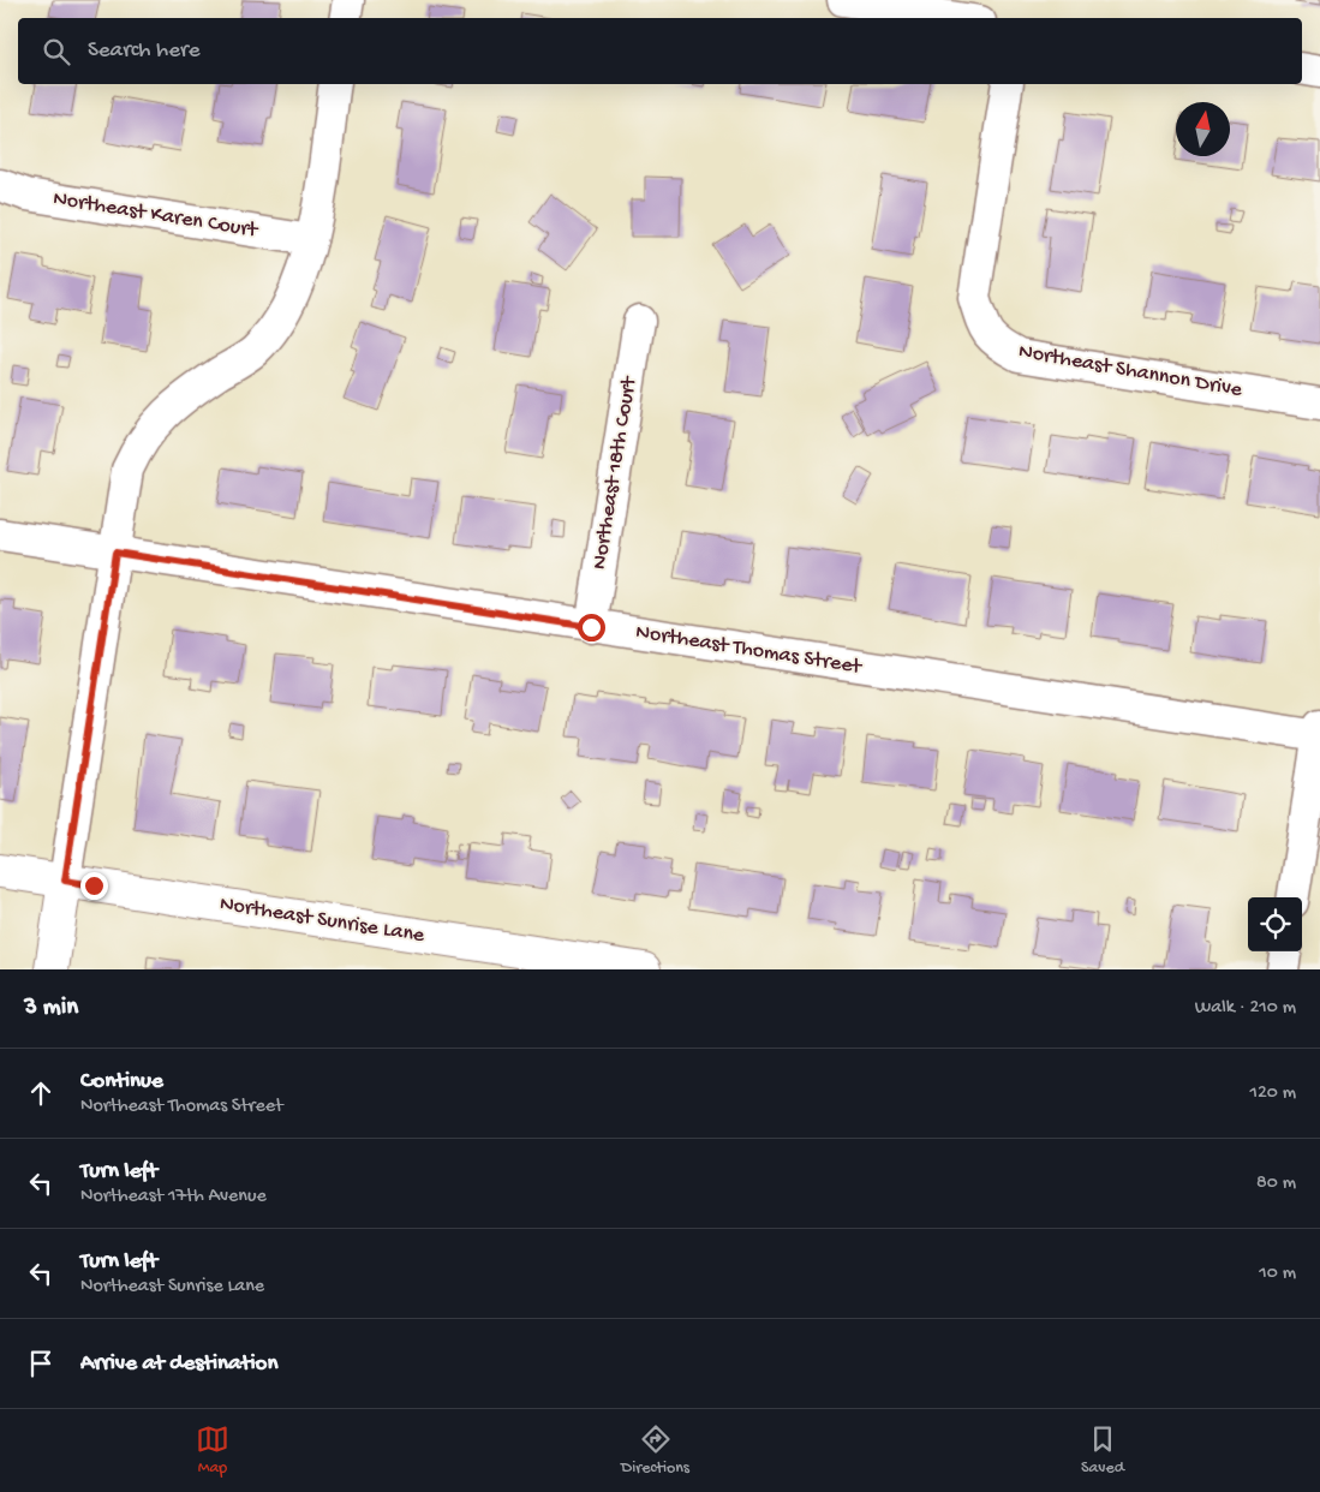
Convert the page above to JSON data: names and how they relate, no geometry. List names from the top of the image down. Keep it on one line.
{"streets":{"street":["Northeast Karen Court","Northeast Shannon Drive","Northeast 18th Court","Northeast Thomas Street","Northeast Sunrise Lane"]},"crossings":[["Northeast 18th Court","Northeast Thomas Street"]],"north":"top","page":{"search":"Search here","heading":["3 min","Walk · 210 m"],"list":[["Continue","Northeast Thomas Street","120 m"],["Turn left","Northeast 17th Avenue","80 m"],["Turn left","Northeast Sunrise Lane","10 m"],"Arrive at destination"],"nav":["Map","Directions","Saved"]}}
